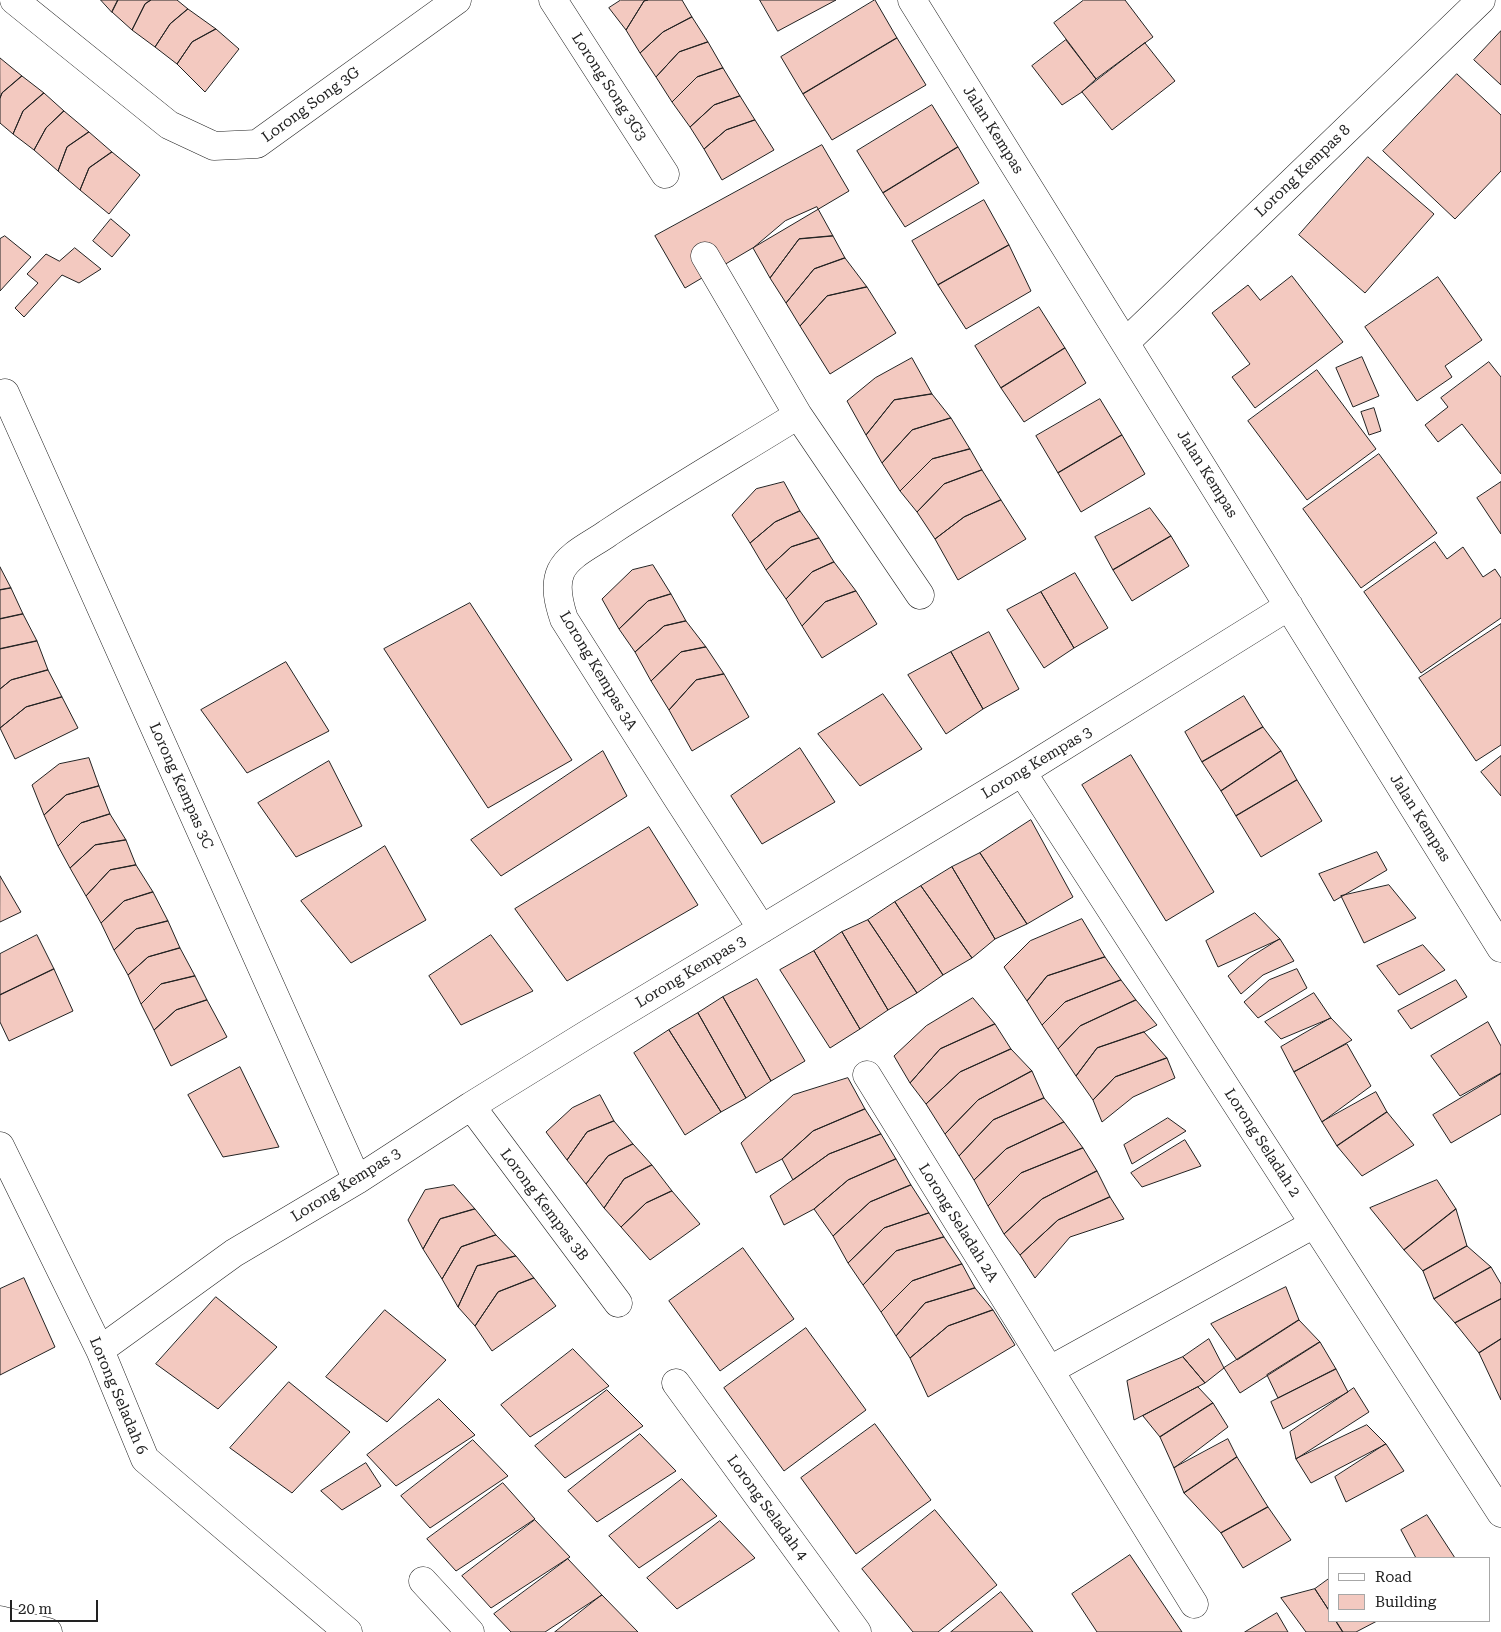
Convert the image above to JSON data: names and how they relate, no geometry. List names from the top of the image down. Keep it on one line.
{"streets":{"street":["Lorong Song 3G3","Lorong Song 3G","Jalan Kempas","Lorong Kempas 8","Lorong Kempas 3A","Lorong Kempas 3","Lorong Kempas 3C","Lorong Seladah 2","Lorong Kempas 3B","Lorong Seladah 2A","Lorong Seladah 6","Lorong Seladah 4"]},"crossings":[["Jalan Kempas","Lorong Kempas 8"],["Jalan Kempas","Lorong Kempas 3"],["Lorong Kempas 3A","Lorong Kempas 3"],["Lorong Kempas 3","Lorong Kempas 3C"],["Lorong Kempas 3","Lorong Seladah 2"],["Lorong Kempas 3","Lorong Kempas 3B"],["Lorong Kempas 3","Lorong Seladah 6"]],"legend":["Road","Building"],"scale_bar":"20 m"}
